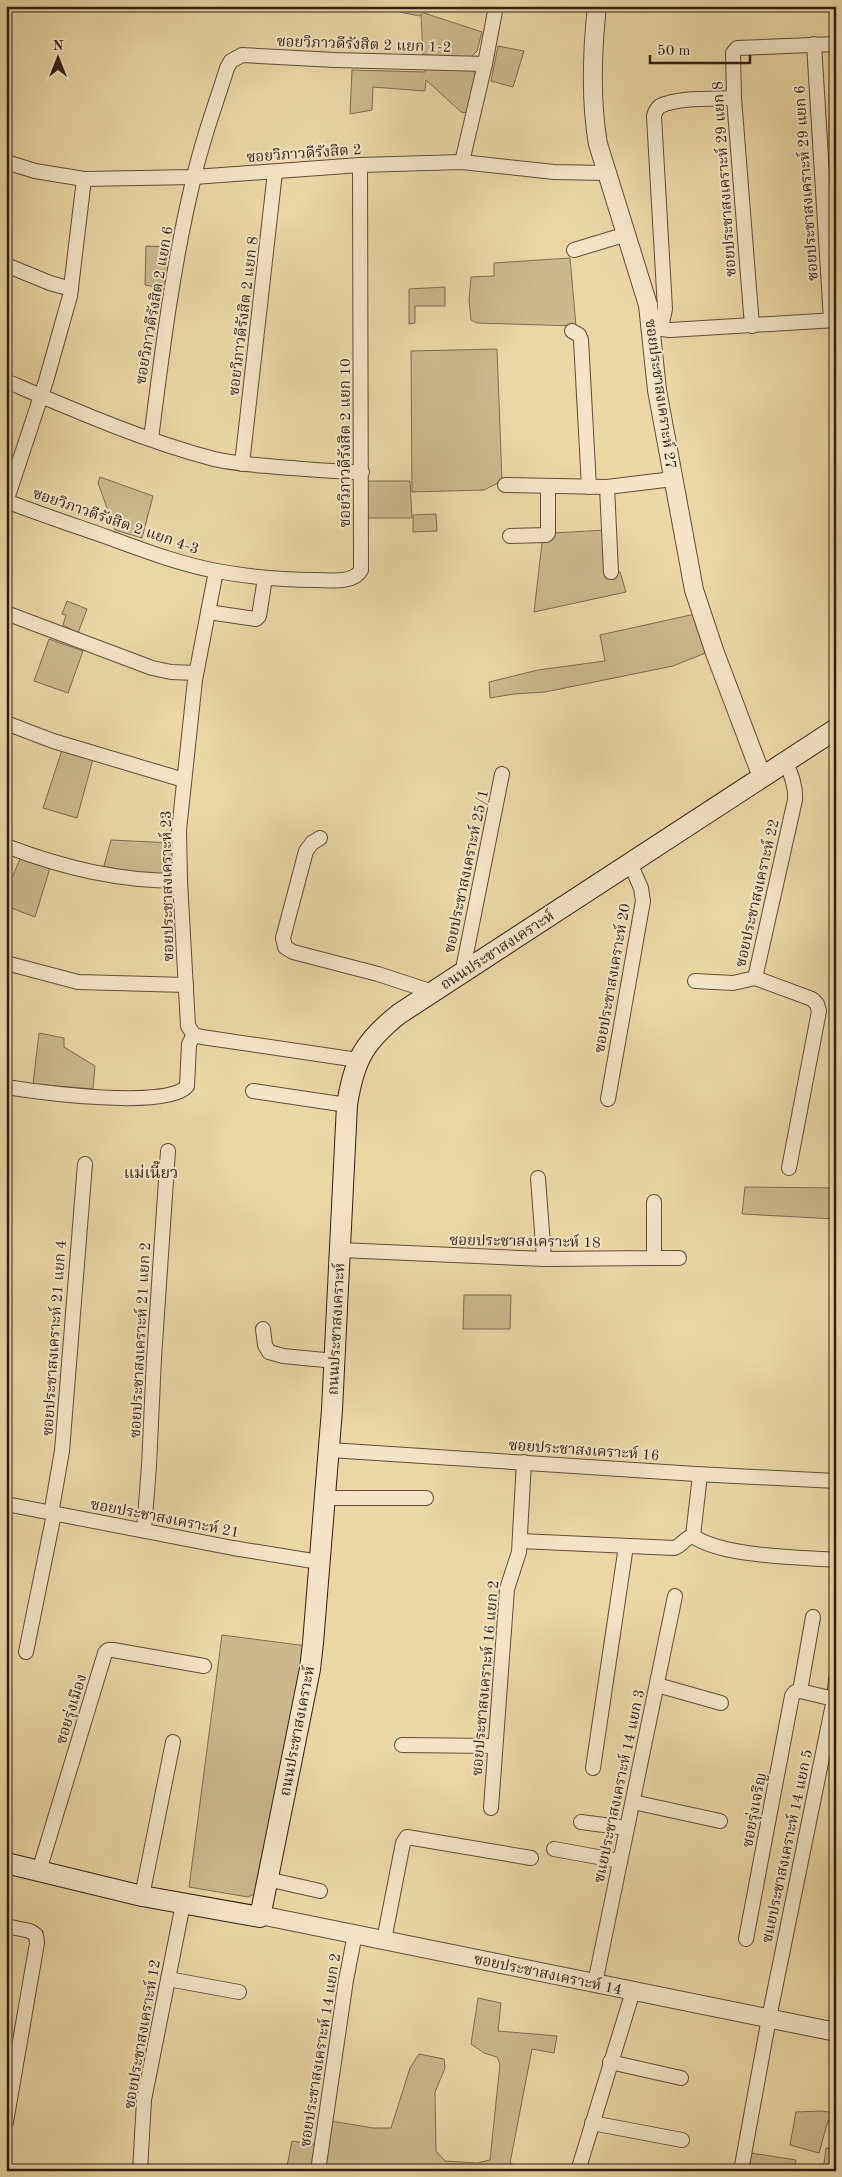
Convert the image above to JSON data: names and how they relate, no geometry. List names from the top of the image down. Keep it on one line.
{"streets":{"main road":["ถนนประชาสงเคราะห์"],"street":["ซอยวิภาวดีรังสิต 2 แยก 1-2","ซอยวิภาวดีรังสิต 2","ซอยประชาสงเคราะห์ 29 แยก 8","ซอยประชาสงเคราะห์ 29 แยก 6","ซอยวิภาวดีรังสิต 2 แยก 6","ซอยวิภาวดีรังสิต 2 แยก 8","ซอยประชาสงเคราะห์ 27","ซอยวิภาวดีรังสิต 2 แยก 10","ซอยวิภาวดีรังสิต 2 แยก 4-3","ซอยประชาสงเคราะห์ 25/1","ซอยประชาสงเคราะห์ 23","ซอยประชาสงเคราะห์ 22","ซอยประชาสงเคราะห์ 20","ซอยประชาสงเคราะห์ 18","ซอยประชาสงเคราะห์ 21 แยก 4","ซอยประชาสงเคราะห์ 21 แยก 2","ซอยประชาสงเคราะห์ 16","ซอยประชาสงเคราะห์ 21","ซอยประชาสงเคราะห์ 16 แยก 2","ซอยรุ่งเมือง","ซแยประชาสงเคราะห์ 14 แยก 3","ซอยรุ่งเจริญ","ซแยประชาสงเคราะห์ 14 แยก 5","ซอยประชาสงเคราะห์ 14","ซอยประชาสงเคราะห์ 12","ซอยประชาสงเคราะห์ 14 แยก 2"]},"crossings":[["ซอยวิภาวดีรังสิต 2 แยก 1-2","ซอยวิภาวดีรังสิต 2 แยก 6"],["ซอยวิภาวดีรังสิต 2","ซอยวิภาวดีรังสิต 2 แยก 6"],["ซอยวิภาวดีรังสิต 2","ซอยวิภาวดีรังสิต 2 แยก 8"],["ซอยวิภาวดีรังสิต 2","ซอยประชาสงเคราะห์ 27"],["ซอยวิภาวดีรังสิต 2","ซอยวิภาวดีรังสิต 2 แยก 10"],["ซอยประชาสงเคราะห์ 29 แยก 8","ซอยประชาสงเคราะห์ 29 แยก 6"],["ซอยประชาสงเคราะห์ 27","ถนนประชาสงเคราะห์"],["ซอยวิภาวดีรังสิต 2 แยก 10","ซอยวิภาวดีรังสิต 2 แยก 4-3"],["ซอยวิภาวดีรังสิต 2 แยก 10","ซอยประชาสงเคราะห์ 23"],["ซอยวิภาวดีรังสิต 2 แยก 4-3","ซอยประชาสงเคราะห์ 23"],["ซอยประชาสงเคราะห์ 25/1","ถนนประชาสงเคราะห์"],["ซอยประชาสงเคราะห์ 22","ถนนประชาสงเคราะห์"],["ถนนประชาสงเคราะห์","ซอยประชาสงเคราะห์ 20"],["ถนนประชาสงเคราะห์","ซอยประชาสงเคราะห์ 18"],["ถนนประชาสงเคราะห์","ซอยประชาสงเคราะห์ 16"],["ถนนประชาสงเคราะห์","ซอยประชาสงเคราะห์ 21"],["ถนนประชาสงเคราะห์","ซอยประชาสงเคราะห์ 14"],["ซอยประชาสงเคราะห์ 21 แยก 4","ซอยประชาสงเคราะห์ 21"],["ซอยประชาสงเคราะห์ 21 แยก 2","ซอยประชาสงเคราะห์ 21"],["ซอยประชาสงเคราะห์ 16","ซอยประชาสงเคราะห์ 16 แยก 2"],["ซแยประชาสงเคราะห์ 14 แยก 3","ซอยประชาสงเคราะห์ 14"],["ซแยประชาสงเคราะห์ 14 แยก 5","ซอยประชาสงเคราะห์ 14"],["ซอยประชาสงเคราะห์ 14","ซอยประชาสงเคราะห์ 14 แยก 2"]],"districts":["แม่เนี๊ยว"],"scale_bar":"50 m","north":"top"}
